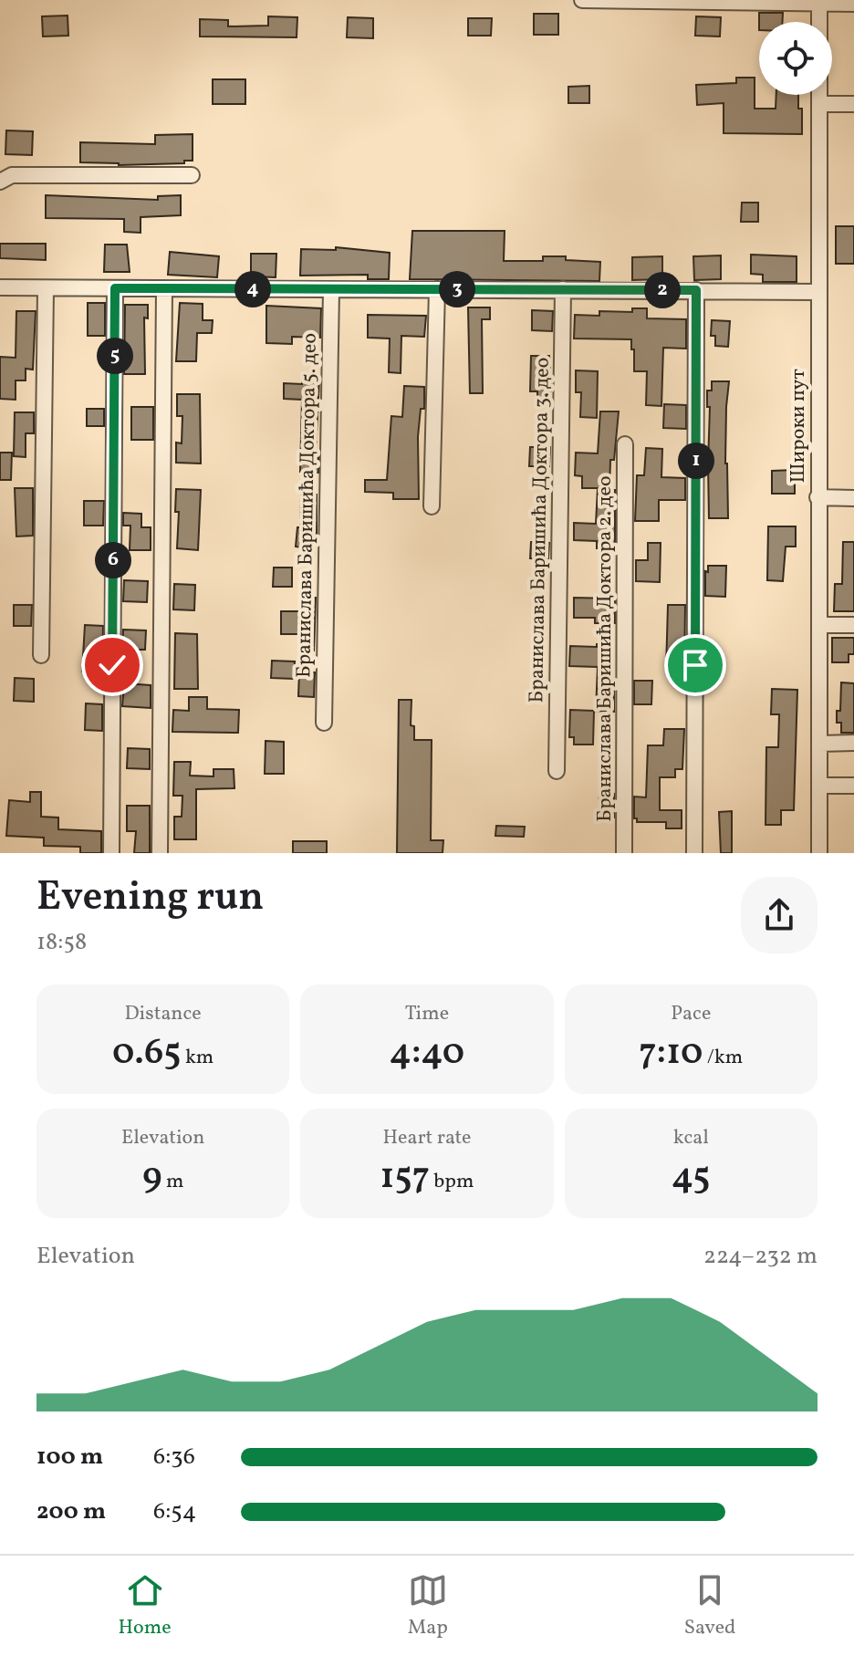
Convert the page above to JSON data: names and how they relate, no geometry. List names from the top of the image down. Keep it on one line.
{"streets":{"street":["Широки пут","Бранислава Баришића Доктора 5. део","Бранислава Баришића Доктора 3. део","Бранислава Баришића Доктора 2. део"]},"page":{"pins":["3","4","2","5","1","6"],"heading":["Evening run","18:58"],"stats":[["Distance","0.65 km"],["Time","4:40"],["Pace","7:10 /km"],["Elevation","9 m"],["Heart rate","157 bpm"],["kcal","45"]],"chart":["Elevation","224–232 m"],"list":[{"name":"100 m","note":"6:36"},{"name":"200 m","note":"6:54"}],"tabs":["Home","Map","Saved"]}}
